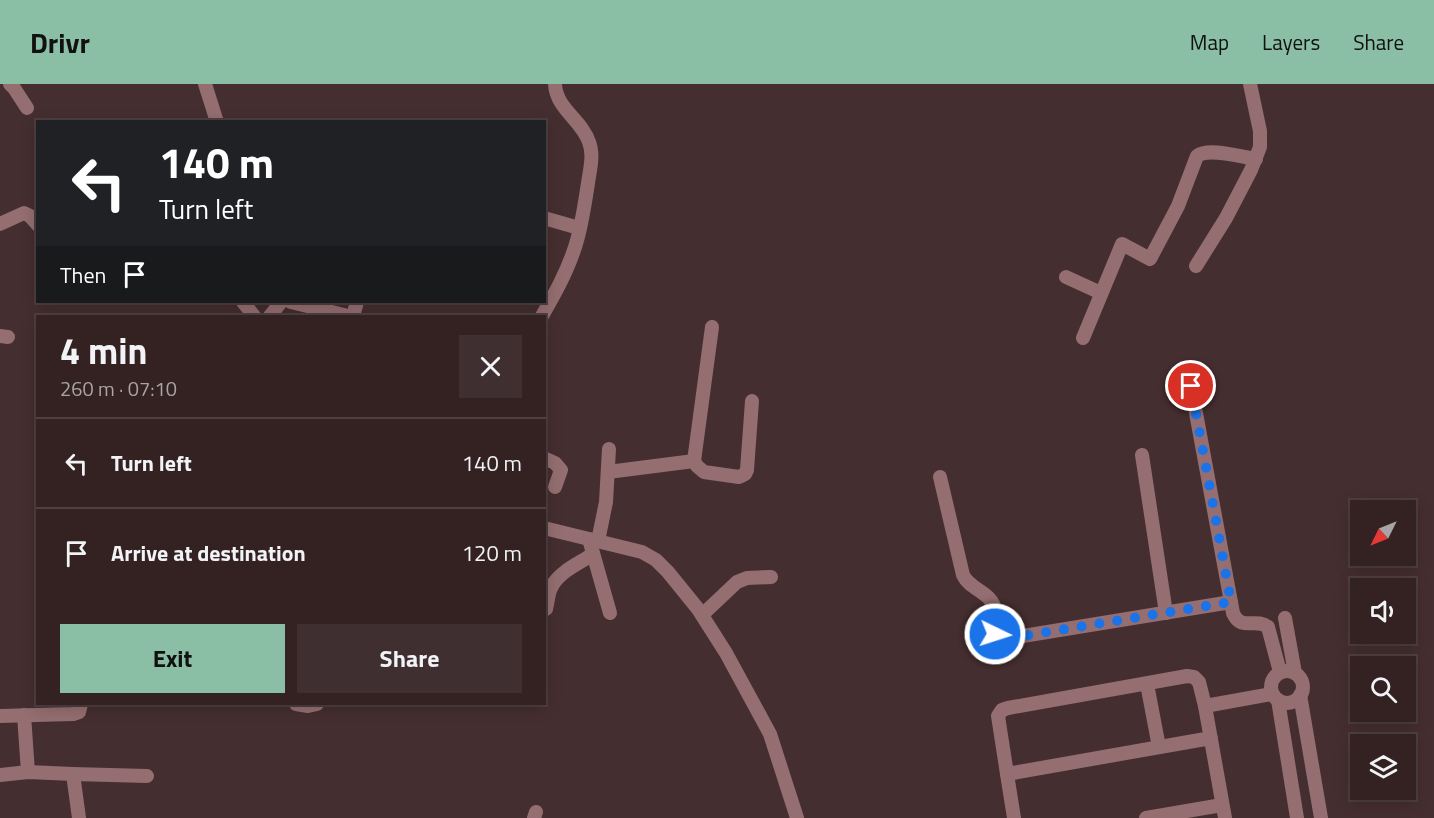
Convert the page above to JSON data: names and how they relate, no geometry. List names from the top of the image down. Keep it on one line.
{"north":"bottom left","page":{"header":"Drivr","nav":["Map","Layers","Share"],"turn":["140 m","Turn left"],"then":"Then","heading":["4 min","260 m · 07:10"],"list":[{"name":"Turn left","value":"140 m"},{"name":"Arrive at destination","value":"120 m"}],"buttons":["Exit","Share"]}}
